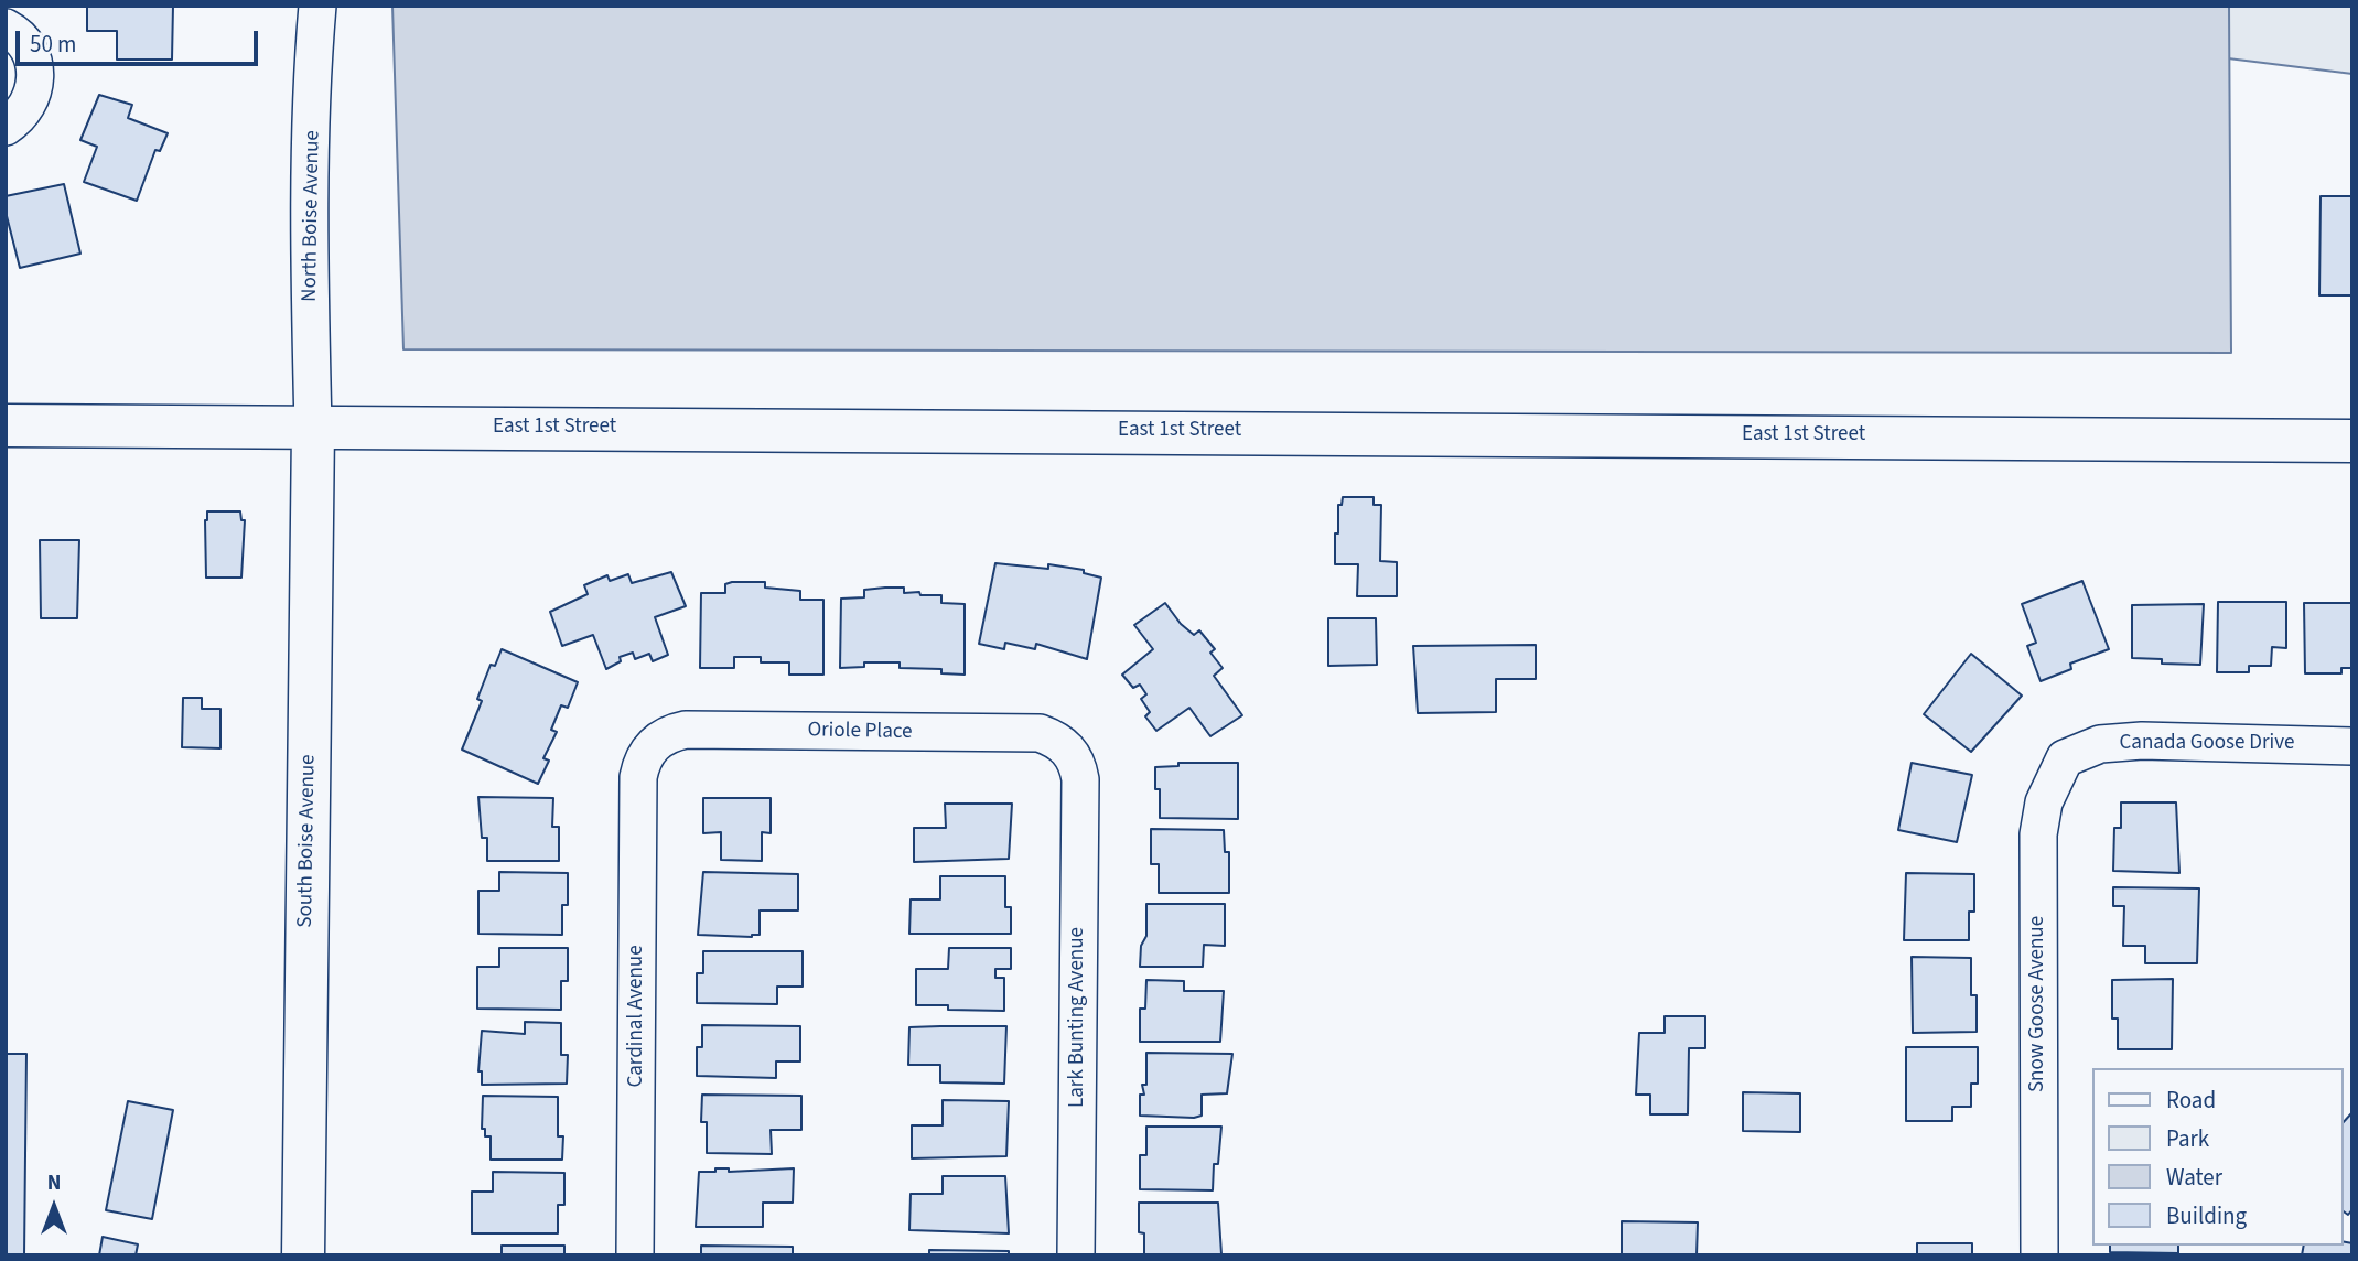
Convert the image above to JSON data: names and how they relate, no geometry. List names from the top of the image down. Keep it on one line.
{"streets":{"main road":["East 1st Street","South Boise Avenue"],"street":["North Boise Avenue","Oriole Place","Canada Goose Drive","Snow Goose Avenue","Cardinal Avenue","Lark Bunting Avenue"]},"crossings":[["North Boise Avenue","East 1st Street"],["North Boise Avenue","South Boise Avenue"],["East 1st Street","South Boise Avenue"],["Oriole Place","Cardinal Avenue"],["Oriole Place","Lark Bunting Avenue"],["Canada Goose Drive","Snow Goose Avenue"]],"legend":["Road","Park","Water","Building"],"scale_bar":"50 m","north":"top"}
